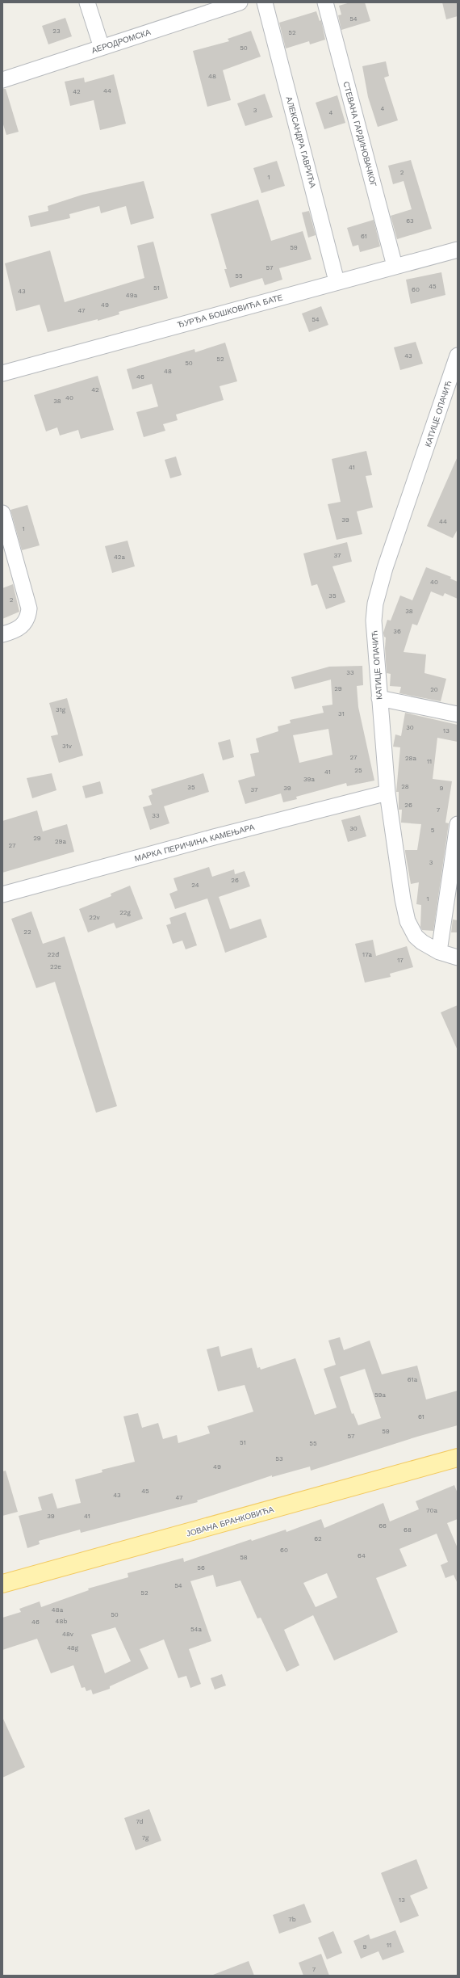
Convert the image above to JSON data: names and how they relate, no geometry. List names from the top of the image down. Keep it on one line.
{"streets":{"main road":["ЈОВАНА БРАНКОВИЋА"],"street":["АЕРОДРОМСКА","СТЕВАНА ГАРДИНОВАЧКОГ","АЛЕКСАНДРА ГАВРИЋА","ЂУРЂА БОШКОВИЋА БАТЕ","КАТИЦЕ ОПАЧИЋ","МАРКА ПЕРИЧИНА КАМЕЊАРА"]},"crossings":[["СТЕВАНА ГАРДИНОВАЧКОГ","ЂУРЂА БОШКОВИЋА БАТЕ"],["АЛЕКСАНДРА ГАВРИЋА","ЂУРЂА БОШКОВИЋА БАТЕ"],["КАТИЦЕ ОПАЧИЋ","МАРКА ПЕРИЧИНА КАМЕЊАРА"]],"house_numbers":["54","23","52","50","48","44","42","4","3","4","2","1","63","61","59","57","55","45","51","60","43","49a","49","47","54","43","52","50","48","46","42","40","38","41","39","44","1","37","42a","40","35","2","38","36","33","29","20","31g","31","30","13","31v","27","28a","11","25","41","39a","28","35","39","9","37","26","7","33","30","5","29","29a","27","3","26","24","1","22g","22v","22","22đ","17a","17","22e","61a","59a","61","59","57","51","55","53","49","45","43","47","70a","39","41","66","68","62","60","64","58","56","54","52","48a","50","48b","46","54a","48v","48g","7d","7g","13","7b","11","9","7"]}
